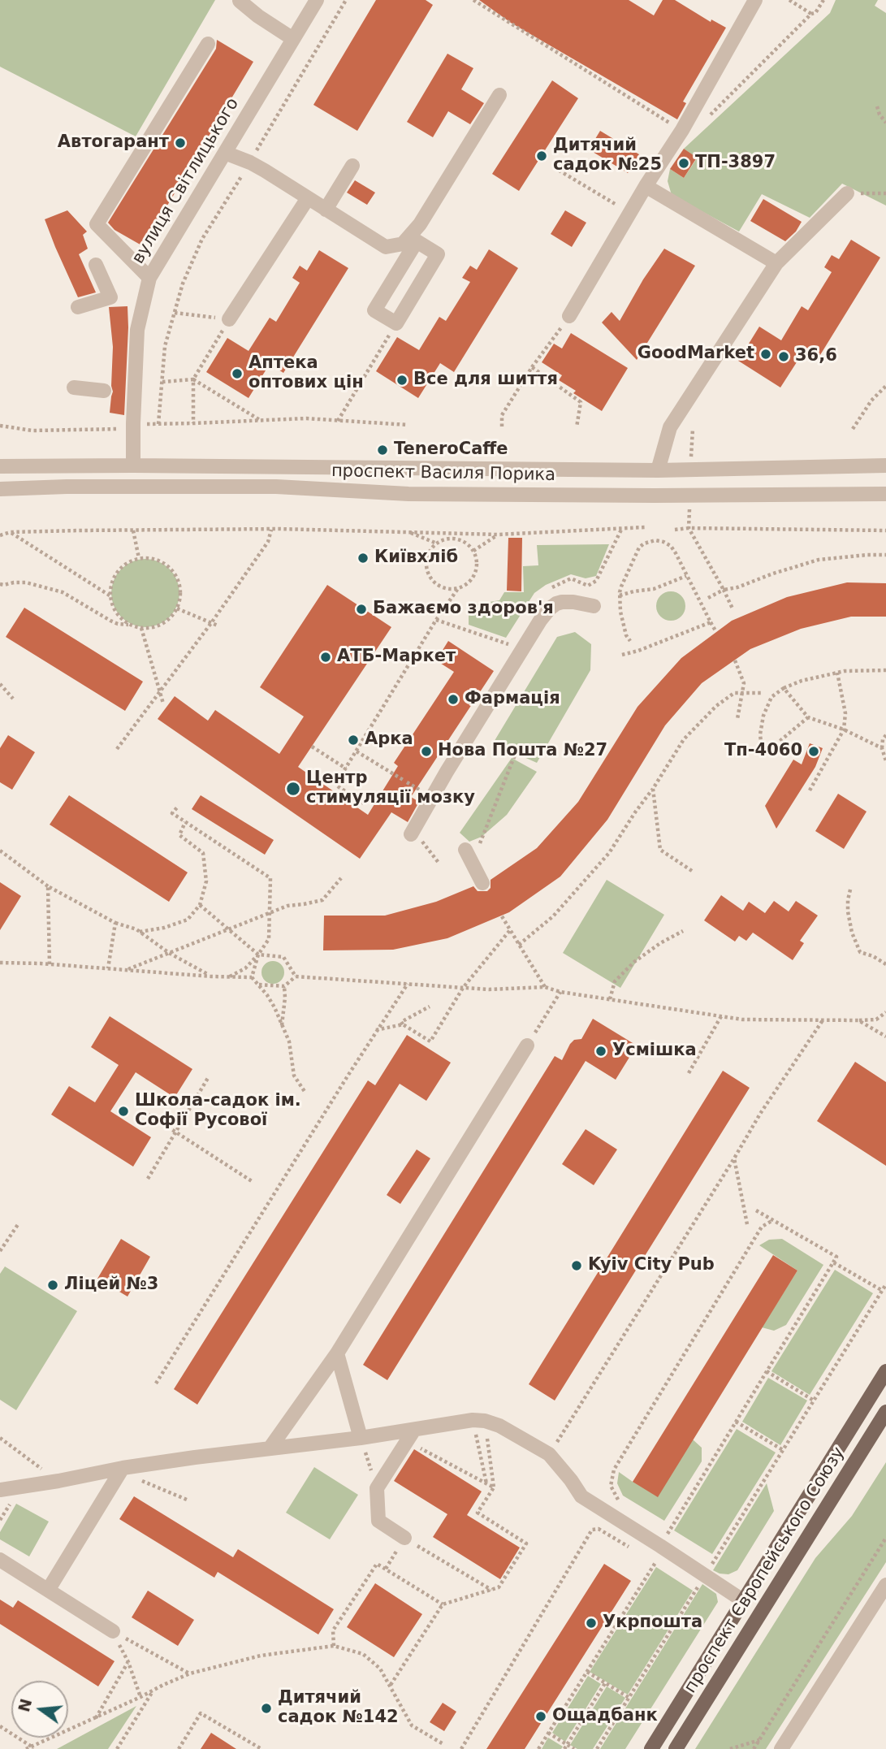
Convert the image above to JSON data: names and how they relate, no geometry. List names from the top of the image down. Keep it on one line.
{"streets":{"main road":["проспект Європейського Союзу"],"street":["вулиця Світлицького","проспект Василя Порика"]},"crossings":[["вулиця Світлицького","проспект Василя Порика"]],"places":["Автогарант","Дитячий садок №25","ТП-3897","GoodMarket","36,6","Аптека оптових цін","Все для шиття","TeneroCaffe","Київхліб","Бажаємо здоров'я","АТБ-Маркет","Фармація","Арка","Нова Пошта №27","Тп-4060","Центр стимуляції мозку","Усмішка","Школа-садок ім. Софії Русової","Kyiv City Pub","Ліцей №3","Укрпошта","Дитячий садок №142","Ощадбанк"],"north":"left"}
